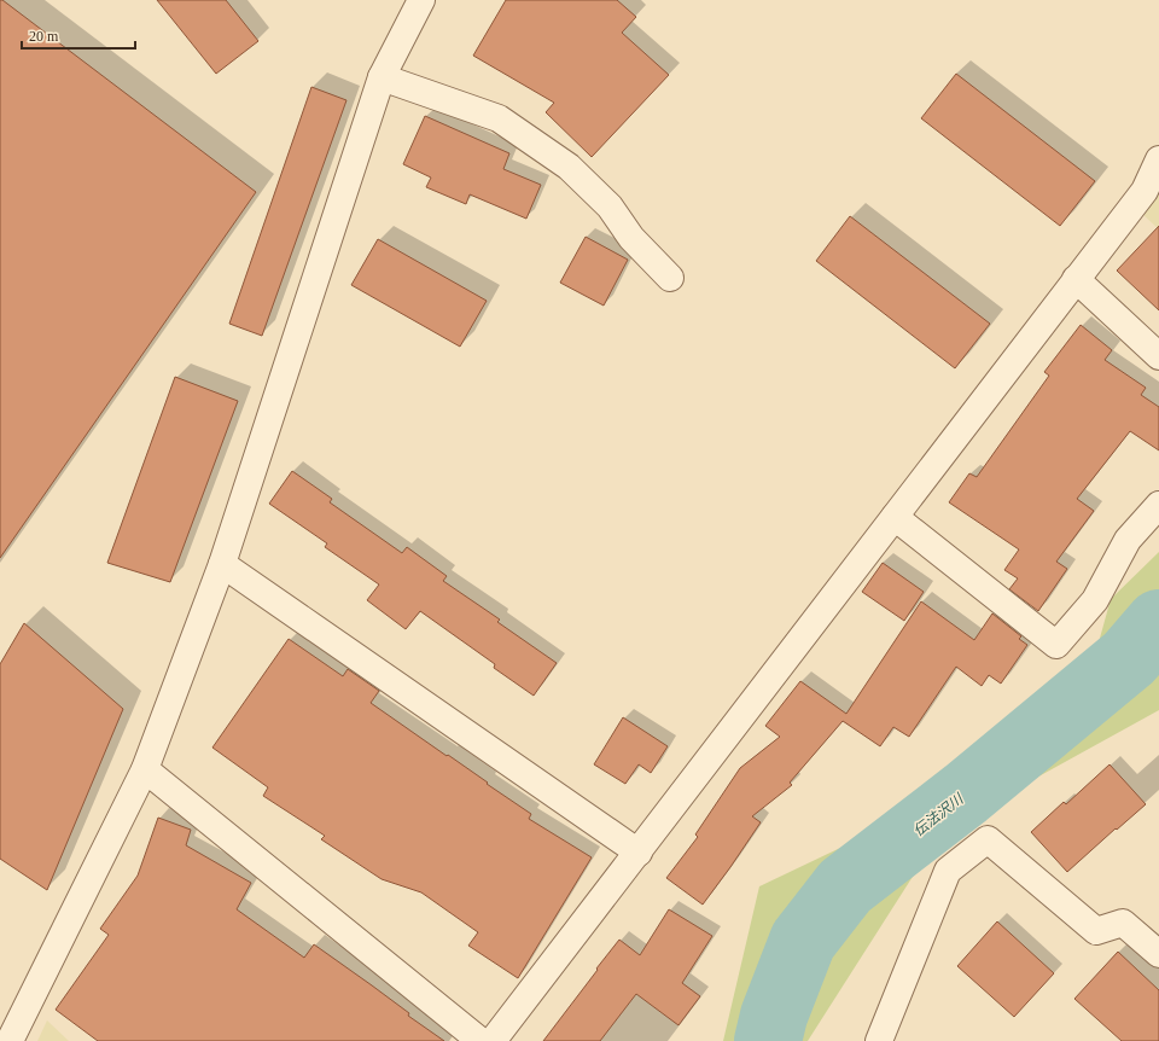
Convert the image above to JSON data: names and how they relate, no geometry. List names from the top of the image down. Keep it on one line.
{"water":["伝法沢川"],"scale_bar":"20 m"}
